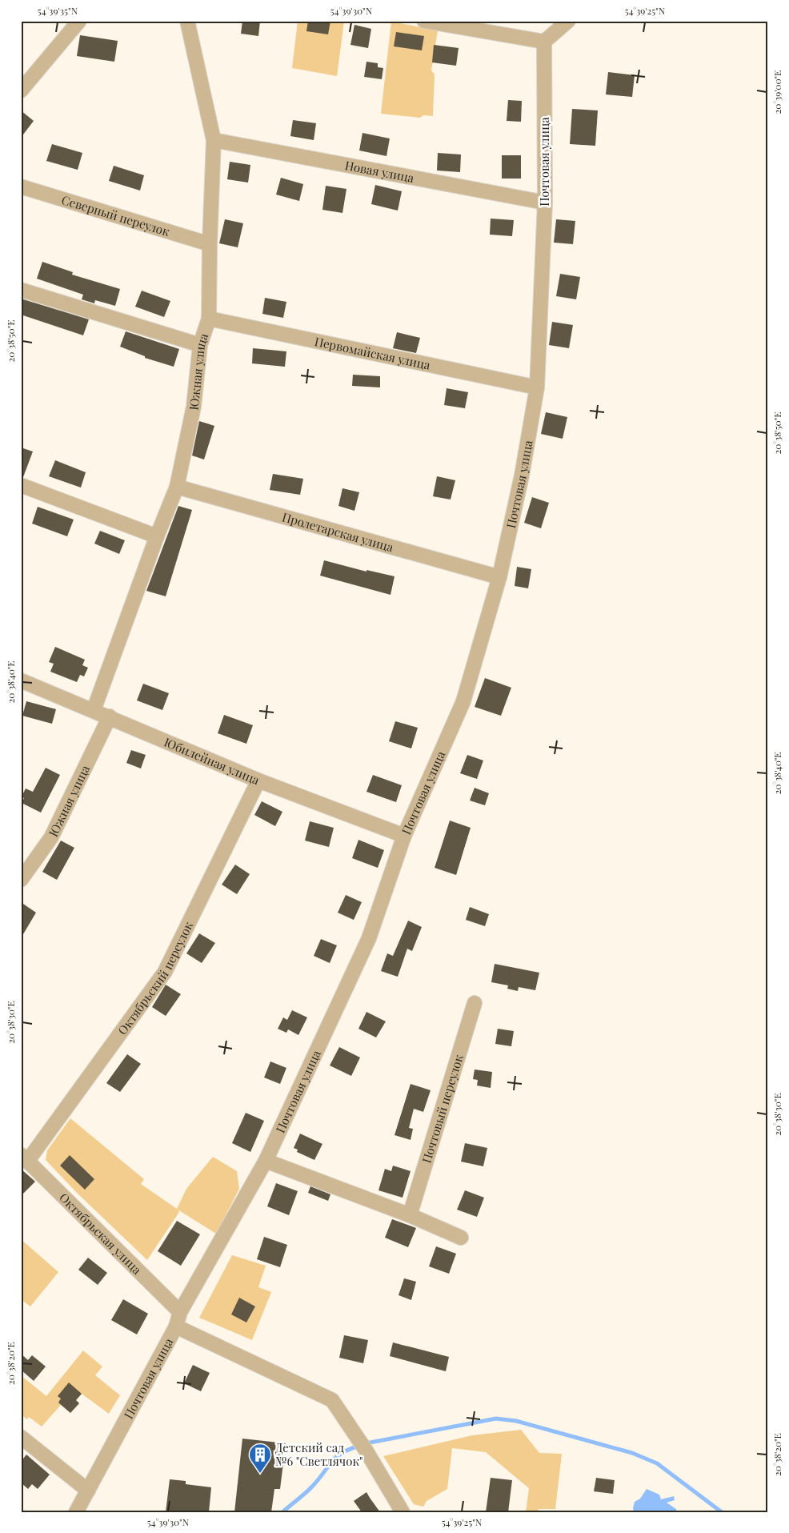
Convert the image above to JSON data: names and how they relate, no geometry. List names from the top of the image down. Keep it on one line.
{"streets":{"street":["Почтовая улица","Новая улица","Северный переулок","Первомайская улица","Южная улица","Пролетарская улица","Юбилейная улица","Октябрьский переулок","Почтовый переулок","Октябрьская улица"]},"crossings":[["Почтовая улица","Новая улица"],["Почтовая улица","Первомайская улица"],["Почтовая улица","Пролетарская улица"],["Почтовая улица","Юбилейная улица"],["Почтовая улица","Октябрьская улица"],["Новая улица","Южная улица"],["Северный переулок","Южная улица"],["Первомайская улица","Южная улица"],["Южная улица","Пролетарская улица"],["Южная улица","Юбилейная улица"],["Юбилейная улица","Октябрьский переулок"],["Октябрьский переулок","Октябрьская улица"]],"places":{"building":["Детский сад №6 \"Светлячок\""]},"coordinates":["54°39'35\"N","54°39'30\"N","54°39'25\"N","20°39'00\"E","20°38'50\"E","20°38'40\"E","20°38'30\"E","20°38'20\"E"]}
